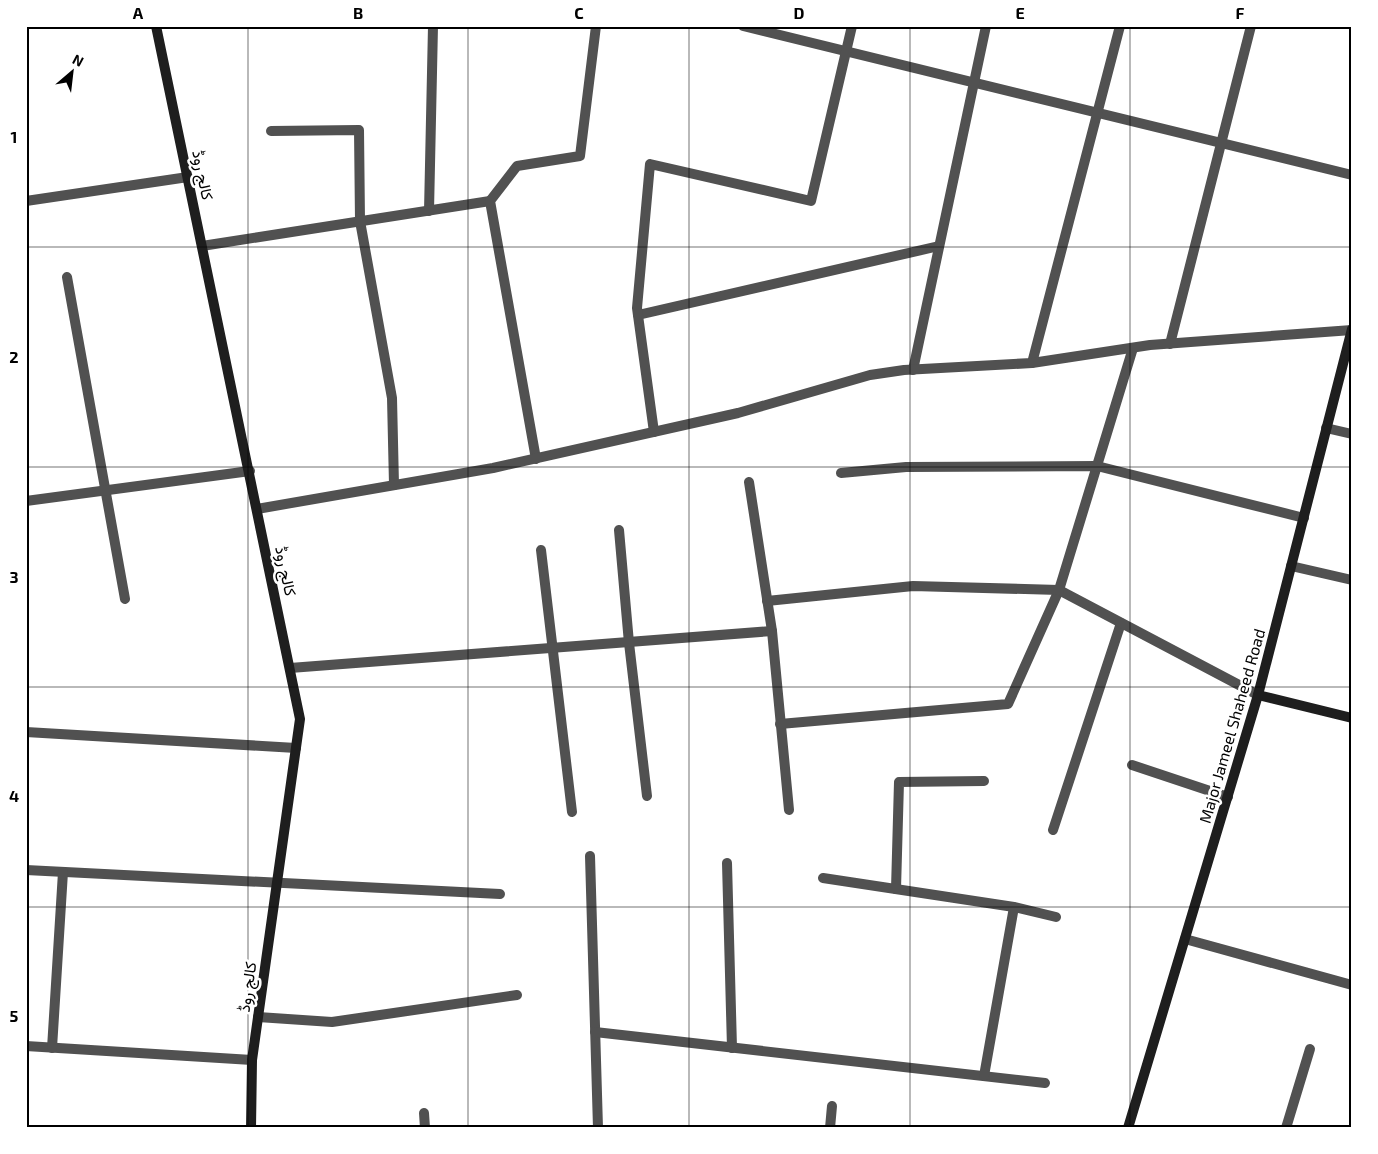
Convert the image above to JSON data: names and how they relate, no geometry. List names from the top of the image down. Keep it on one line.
{"streets":{"street":["کالج روڈ","Major Jameel Shaheed Road"]},"north":"top right","grid":{"columns":["A","B","C","D","E","F"],"rows":["1","2","3","4","5"]}}
